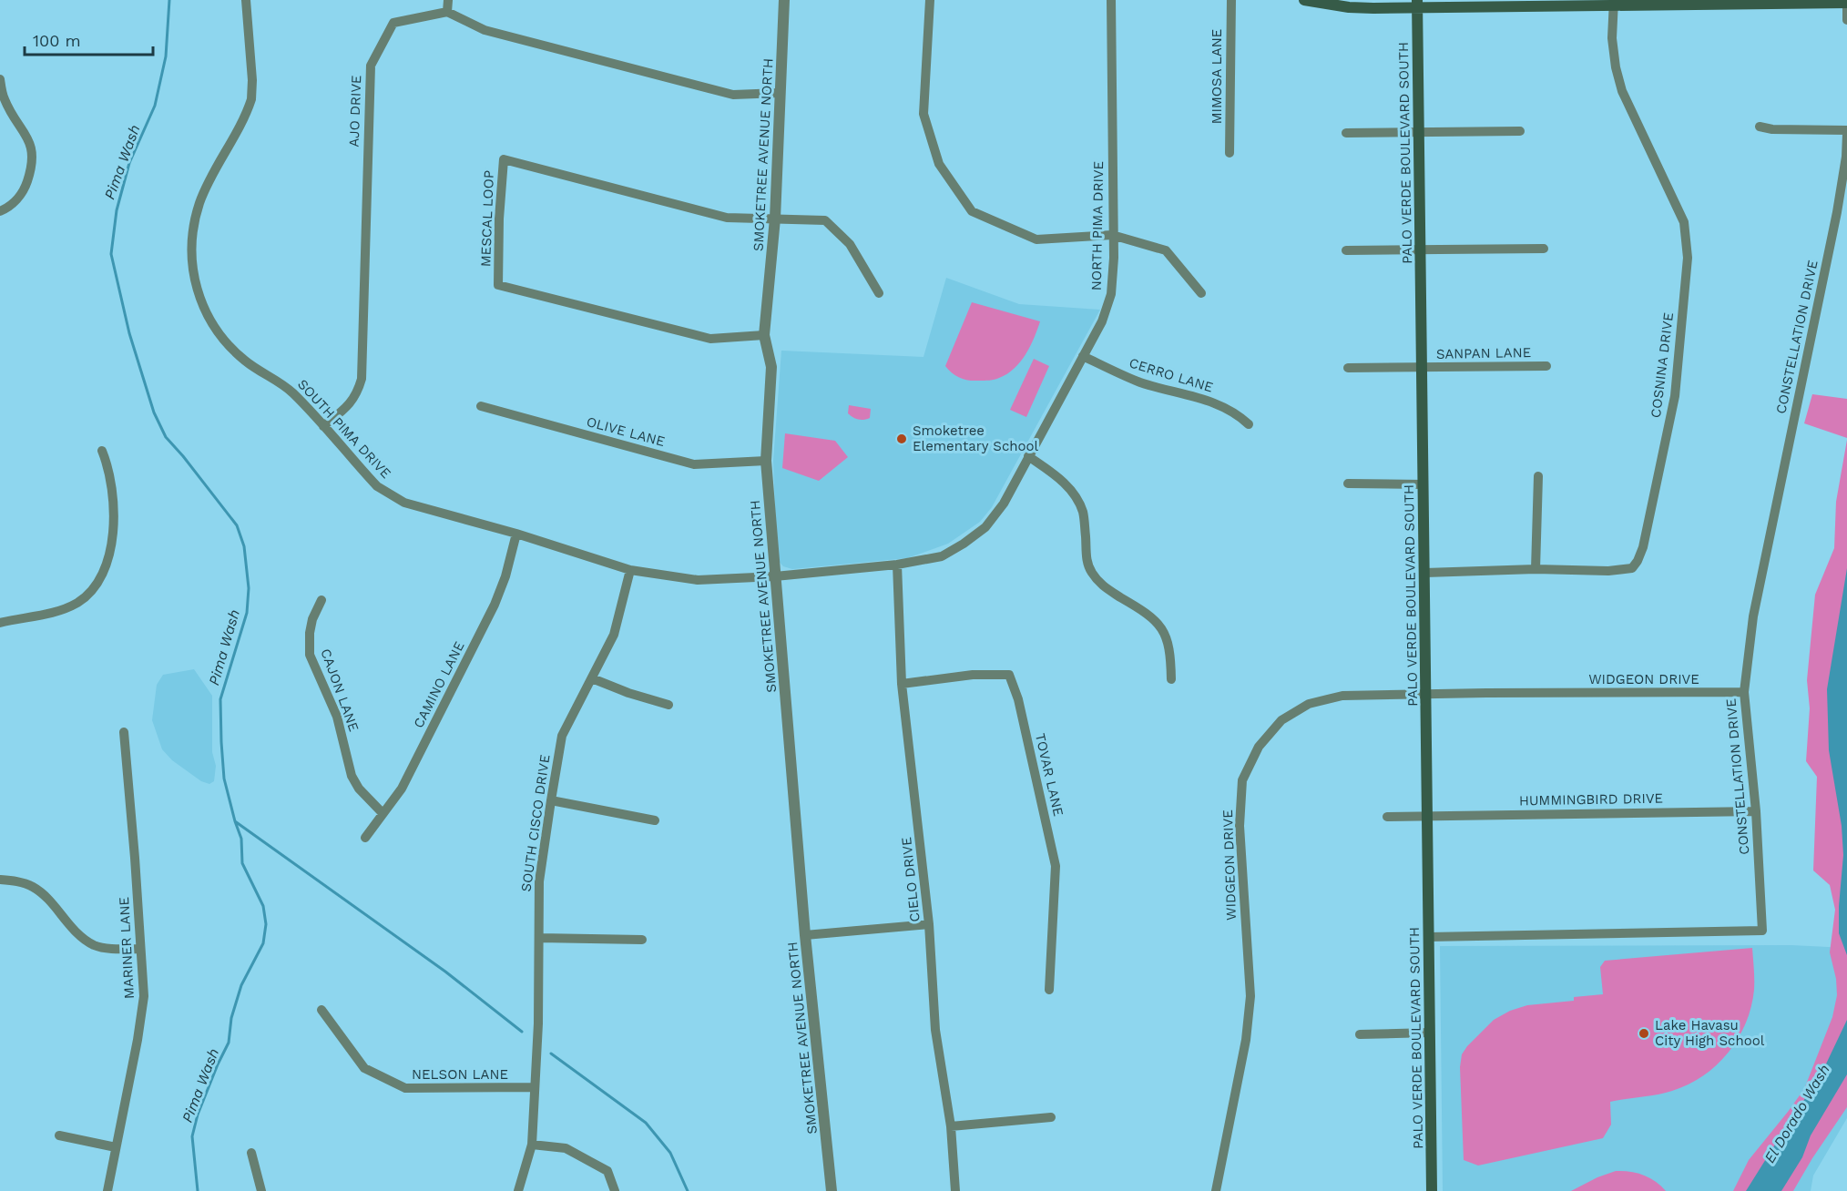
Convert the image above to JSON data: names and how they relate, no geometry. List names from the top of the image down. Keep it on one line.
{"streets":{"main road":["PALO VERDE BOULEVARD SOUTH"],"street":["MIMOSA LANE","AJO DRIVE","SMOKETREE AVENUE NORTH","MESCAL LOOP","NORTH PIMA DRIVE","CONSTELLATION DRIVE","SANPAN LANE","COSNINA DRIVE","CERRO LANE","SOUTH PIMA DRIVE","OLIVE LANE","WIDGEON DRIVE","CAMINO LANE","CAJON LANE","TOVAR LANE","HUMMINGBIRD DRIVE","SOUTH CISCO DRIVE","CIELO DRIVE","MARINER LANE","NELSON LANE"]},"crossings":[["AJO DRIVE","SOUTH PIMA DRIVE"],["PALO VERDE BOULEVARD SOUTH","CONSTELLATION DRIVE"],["PALO VERDE BOULEVARD SOUTH","SANPAN LANE"],["PALO VERDE BOULEVARD SOUTH","COSNINA DRIVE"],["PALO VERDE BOULEVARD SOUTH","WIDGEON DRIVE"],["PALO VERDE BOULEVARD SOUTH","HUMMINGBIRD DRIVE"],["SMOKETREE AVENUE NORTH","MESCAL LOOP"],["SMOKETREE AVENUE NORTH","NORTH PIMA DRIVE"],["SMOKETREE AVENUE NORTH","SOUTH PIMA DRIVE"],["SMOKETREE AVENUE NORTH","OLIVE LANE"],["NORTH PIMA DRIVE","CERRO LANE"],["NORTH PIMA DRIVE","SOUTH PIMA DRIVE"],["NORTH PIMA DRIVE","CIELO DRIVE"],["CONSTELLATION DRIVE","WIDGEON DRIVE"],["CONSTELLATION DRIVE","HUMMINGBIRD DRIVE"],["SOUTH PIMA DRIVE","CAMINO LANE"],["SOUTH PIMA DRIVE","SOUTH CISCO DRIVE"],["CAMINO LANE","CAJON LANE"],["TOVAR LANE","CIELO DRIVE"],["SOUTH CISCO DRIVE","NELSON LANE"]],"water":["Pima Wash","El Dorado Wash"],"places":["Smoketree Elementary School","Lake Havasu City High School"],"scale_bar":"100 m"}
